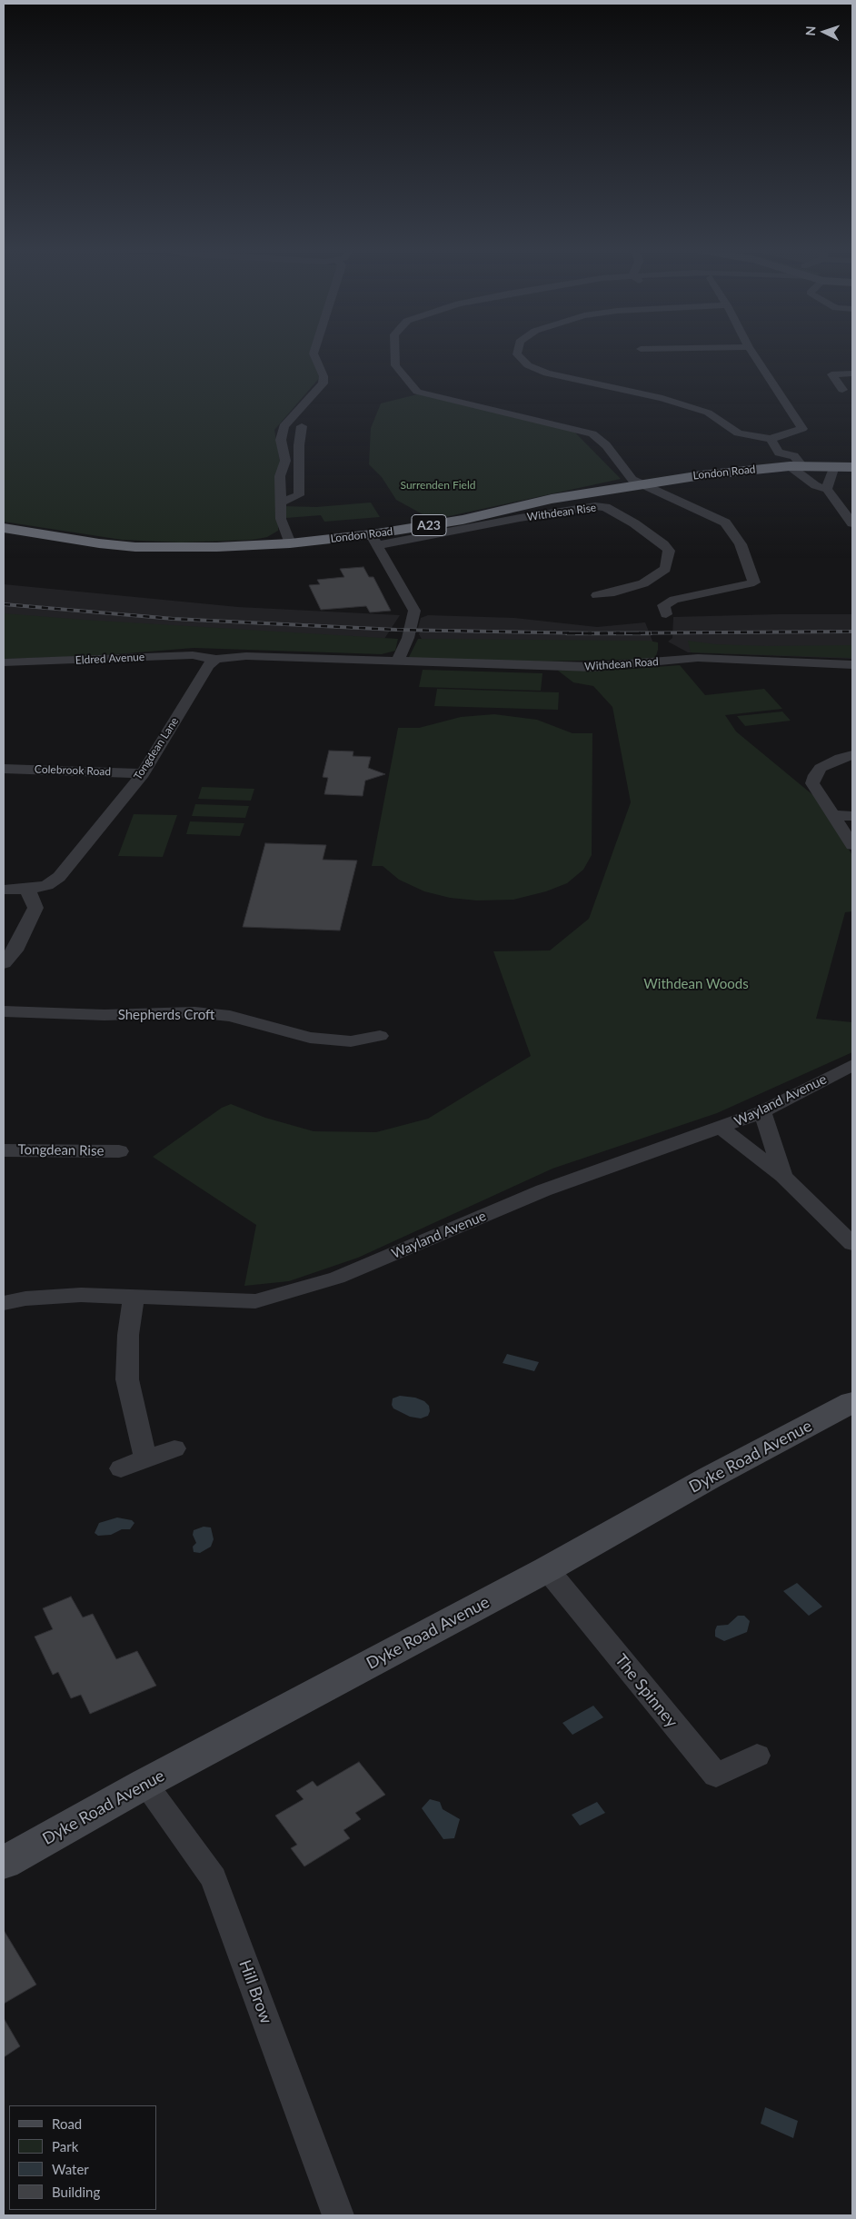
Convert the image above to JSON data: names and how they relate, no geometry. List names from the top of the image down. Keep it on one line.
{"streets":{"highway":["London Road","A23"],"street":["Withdean Rise","Eldred Avenue","Withdean Road","Tongdean Lane","Colebrook Road","Shepherds Croft","Wayland Avenue","Tongdean Rise","Dyke Road Avenue","The Spinney","Hill Brow"]},"crossings":[["London Road","Withdean Rise"],["Eldred Avenue","Tongdean Lane"],["Tongdean Lane","Colebrook Road"],["Dyke Road Avenue","The Spinney"],["Dyke Road Avenue","Hill Brow"]],"parks":["Surrenden Field","Withdean Woods"],"legend":["Road","Park","Water","Building"],"north":"left"}
